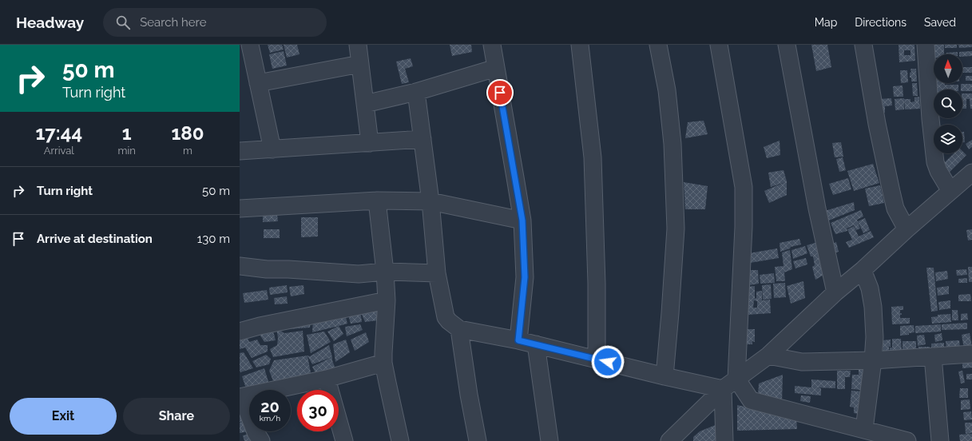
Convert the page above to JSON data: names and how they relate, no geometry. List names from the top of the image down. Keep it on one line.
{"north":"top","page":{"header":"Headway","search":"Search here","nav":["Map","Directions","Saved"],"turn":["50 m","Turn right"],"eta":["17:44","Arrival","1","min","180","m"],"list":[{"name":"Turn right","value":"50 m"},{"name":"Arrive at destination","value":"130 m"}],"speed":"20 km/h","limit":"30","buttons":["Exit","Share"]}}
